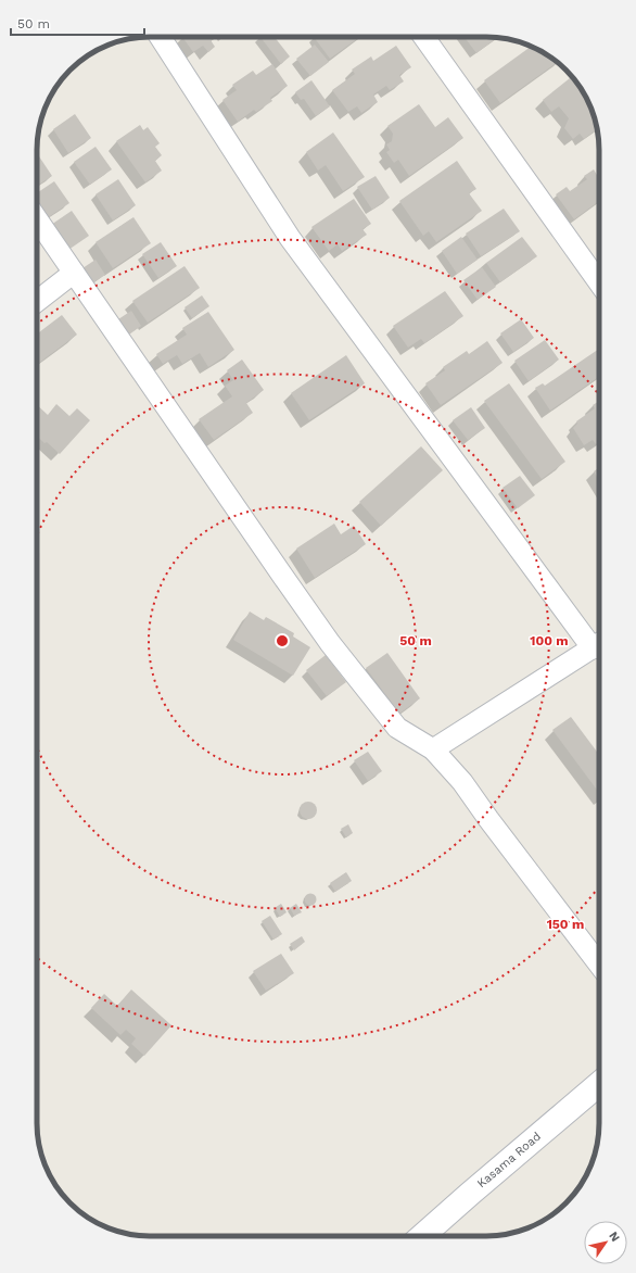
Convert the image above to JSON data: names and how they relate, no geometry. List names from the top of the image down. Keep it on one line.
{"streets":{"street":["Kasama Road"]},"scale_bar":"50 m","north":"top right","rings":["50 m","100 m","150 m"]}
